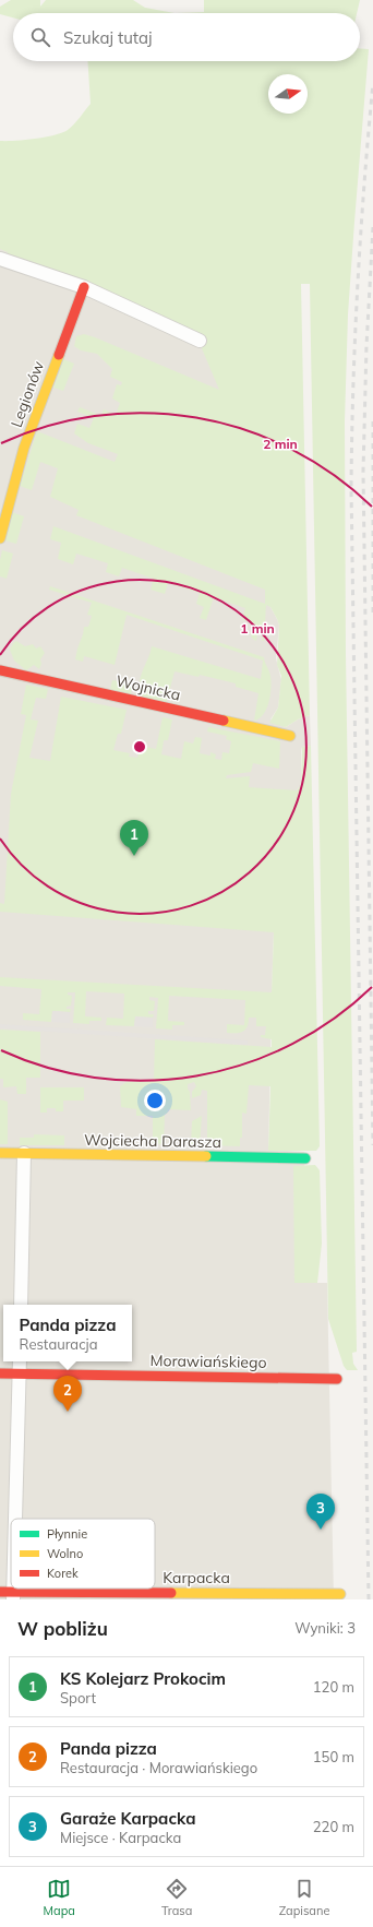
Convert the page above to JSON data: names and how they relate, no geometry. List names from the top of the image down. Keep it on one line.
{"streets":{"street":["Legionów","Wojnicka","Wojciecha Darasza","Morawiańskiego","Karpacka"]},"legend":["Płynnie","Wolno","Korek"],"north":"right","page":{"search":"Szukaj tutaj","pins":["1","2","3"],"popup":["Panda pizza","Restauracja"],"heading":["W pobliżu","Wyniki: 3"],"list":[{"mark":"1","name":"KS Kolejarz Prokocim","note":"Sport","value":"120 m"},{"mark":"2","name":"Panda pizza","note":"Restauracja · Morawiańskiego","value":"150 m"},{"mark":"3","name":"Garaże Karpacka","note":"Miejsce · Karpacka","value":"220 m"}],"nav":["Mapa","Trasa","Zapisane"]},"rings":["2 min","1 min"]}
